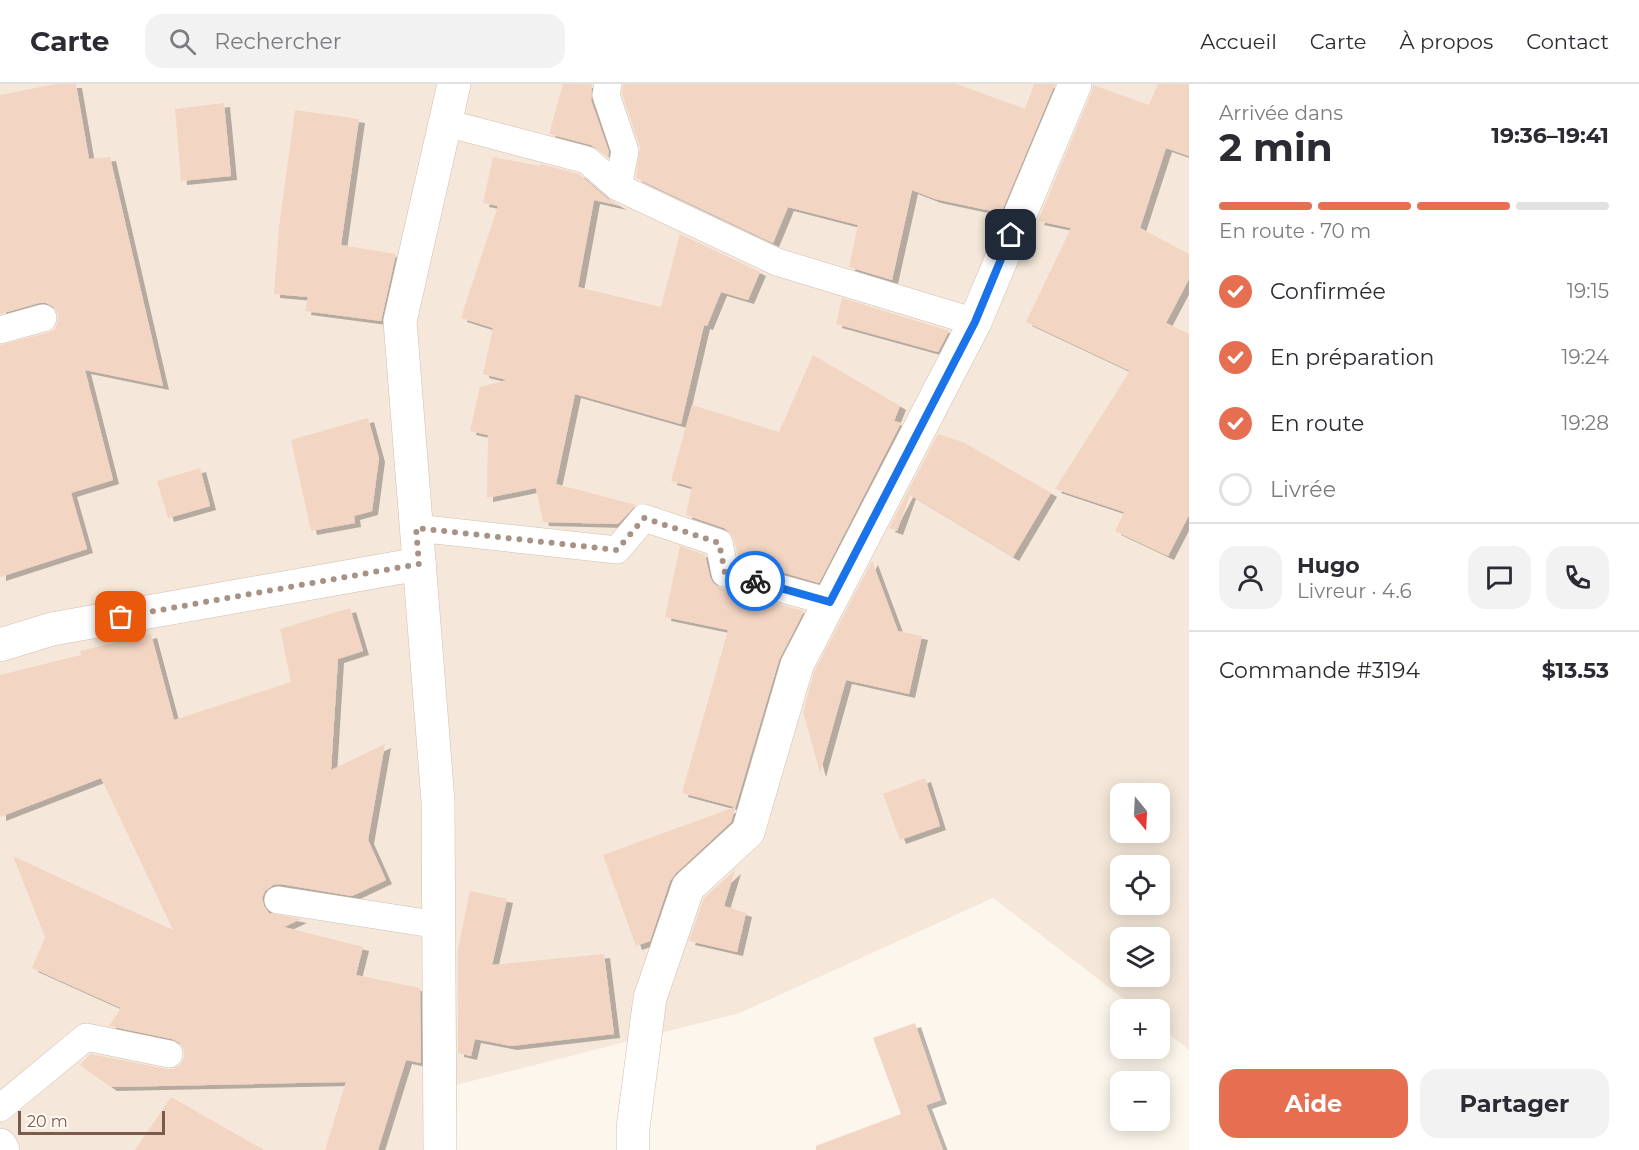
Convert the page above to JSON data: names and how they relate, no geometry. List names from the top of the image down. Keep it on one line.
{"scale_bar":"20 m","north":"bottom","page":{"header":"Carte","search":"Rechercher","nav":["Accueil","Carte","À propos","Contact"],"heading":["2 min","Arrivée dans","19:36–19:41"],"panel":["Hugo","Livreur · 4.6","Commande #3194","$13.53"],"bar":"En route · 70 m","list":[["Confirmée","19:15"],["En préparation","19:24"],["En route","19:28"],"Livrée"],"map_buttons":["+","−"],"buttons":["Aide","Partager"],"scale":"20 m"}}
